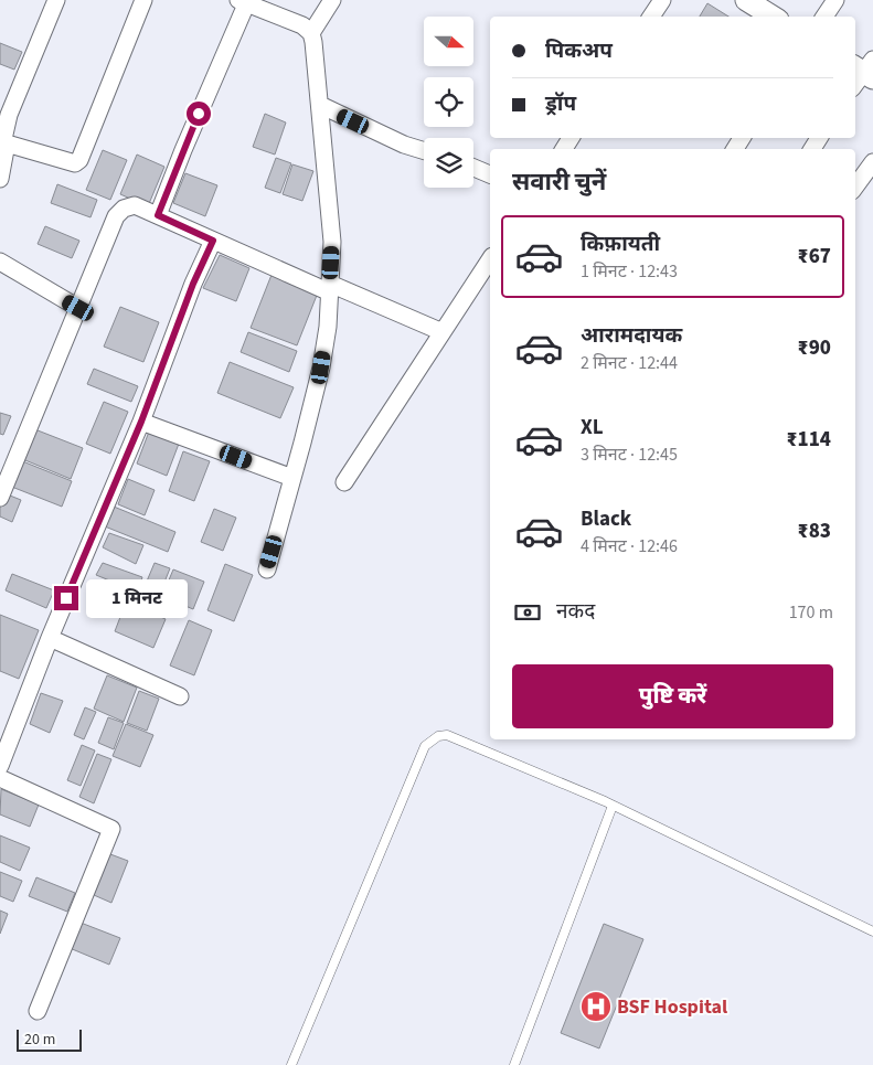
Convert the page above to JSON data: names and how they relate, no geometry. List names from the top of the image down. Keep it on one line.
{"places":{"hospital":["BSF Hospital"]},"scale_bar":"20 m","north":"right","page":{"banner":["पिकअप","ड्रॉप"],"heading":"सवारी चुनें","list":[{"name":"किफ़ायती","note":"1 मिनट · 12:43","value":"₹67"},{"name":"आरामदायक","note":"2 मिनट · 12:44","value":"₹90"},{"name":"XL","note":"3 मिनट · 12:45","value":"₹114"},{"name":"Black","note":"4 मिनट · 12:46","value":"₹83"}],"bubble":"1 मिनट","pay":["नकद","170 m"],"buttons":"पुष्टि करें","scale":"20 m"}}
